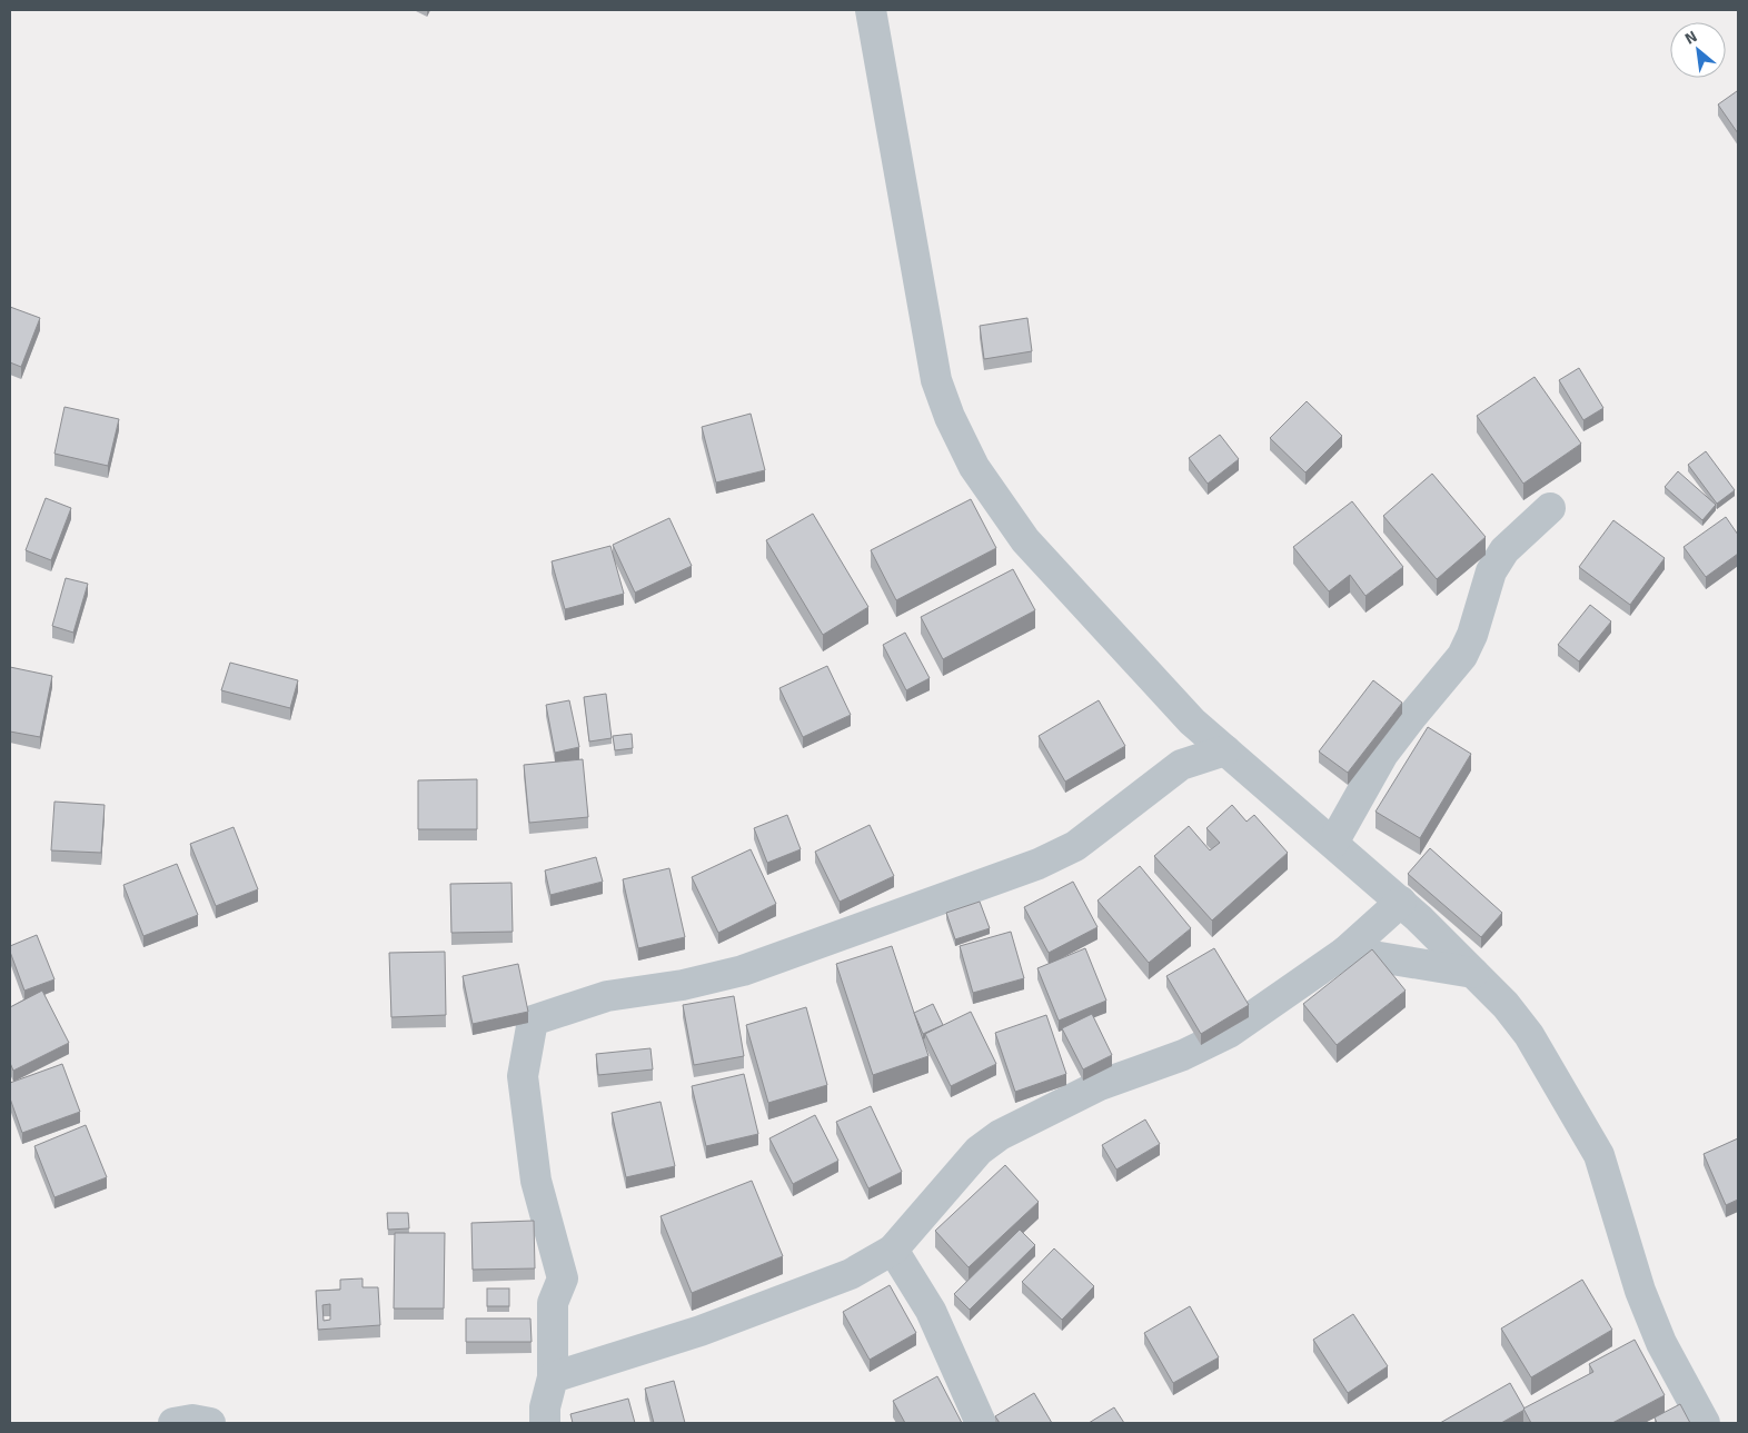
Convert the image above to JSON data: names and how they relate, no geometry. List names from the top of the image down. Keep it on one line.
{"north":"top left"}
